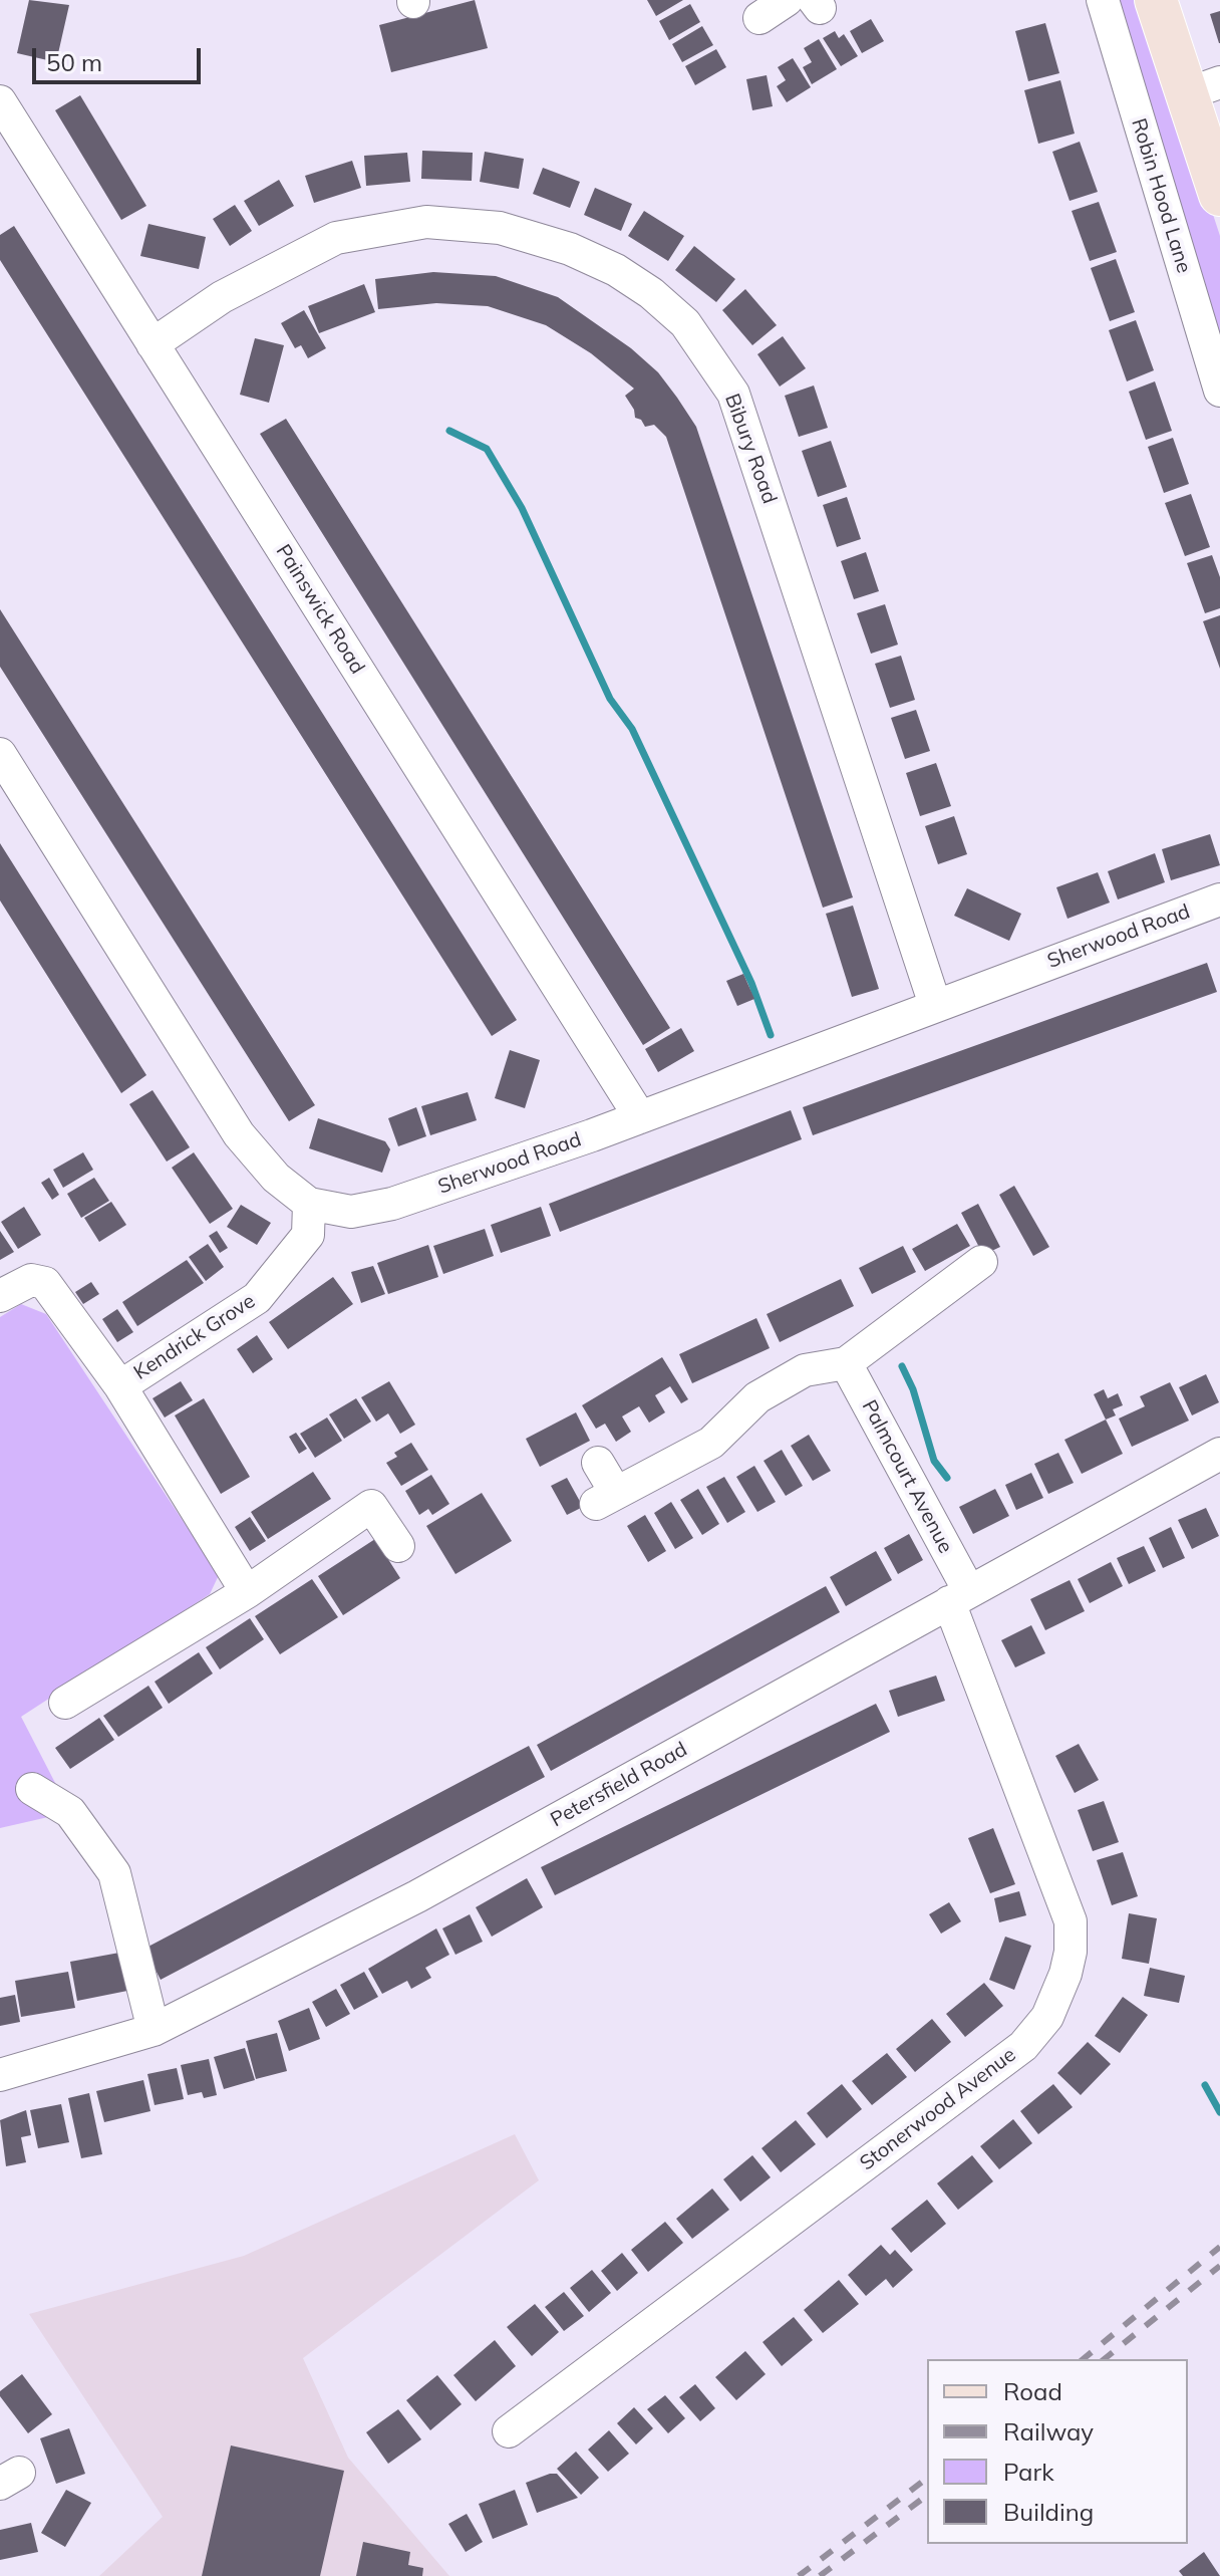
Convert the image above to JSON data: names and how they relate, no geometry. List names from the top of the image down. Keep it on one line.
{"streets":{"street":["Robin Hood Lane","Bibury Road","Painswick Road","Sherwood Road","Kendrick Grove","Palmcourt Avenue","Petersfield Road","Stonerwood Avenue"]},"crossings":[["Bibury Road","Painswick Road"],["Bibury Road","Sherwood Road"],["Painswick Road","Sherwood Road"],["Sherwood Road","Kendrick Grove"],["Palmcourt Avenue","Petersfield Road"],["Palmcourt Avenue","Stonerwood Avenue"],["Petersfield Road","Stonerwood Avenue"]],"legend":["Road","Railway","Park","Building"],"scale_bar":"50 m"}
